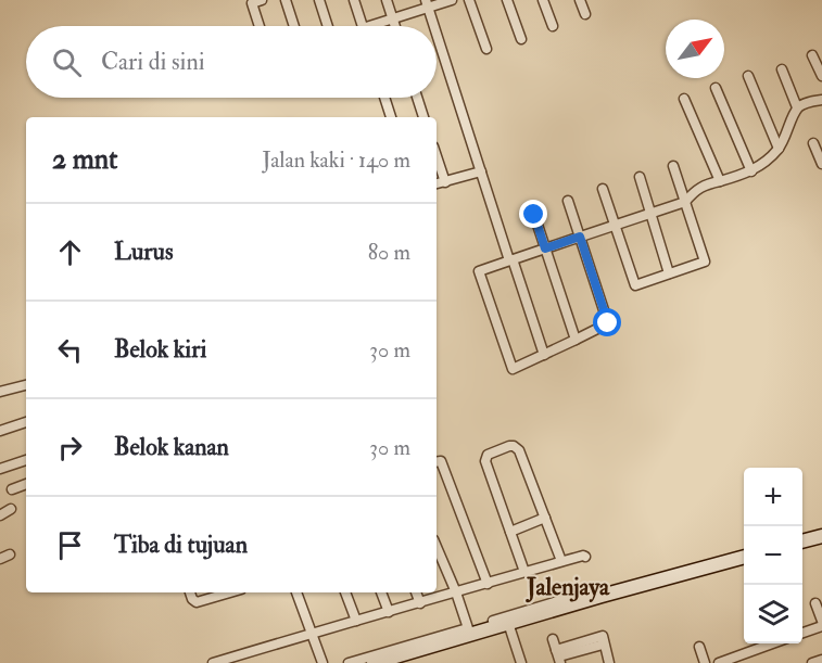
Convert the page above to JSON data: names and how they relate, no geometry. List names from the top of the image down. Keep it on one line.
{"districts":["Jalenjaya"],"north":"top right","page":{"search":"Cari di sini","heading":["2 mnt","Jalan kaki · 140 m"],"list":[["Lurus","80 m"],["Belok kiri","30 m"],["Belok kanan","30 m"],"Tiba di tujuan"],"map_buttons":["+","−"]}}
